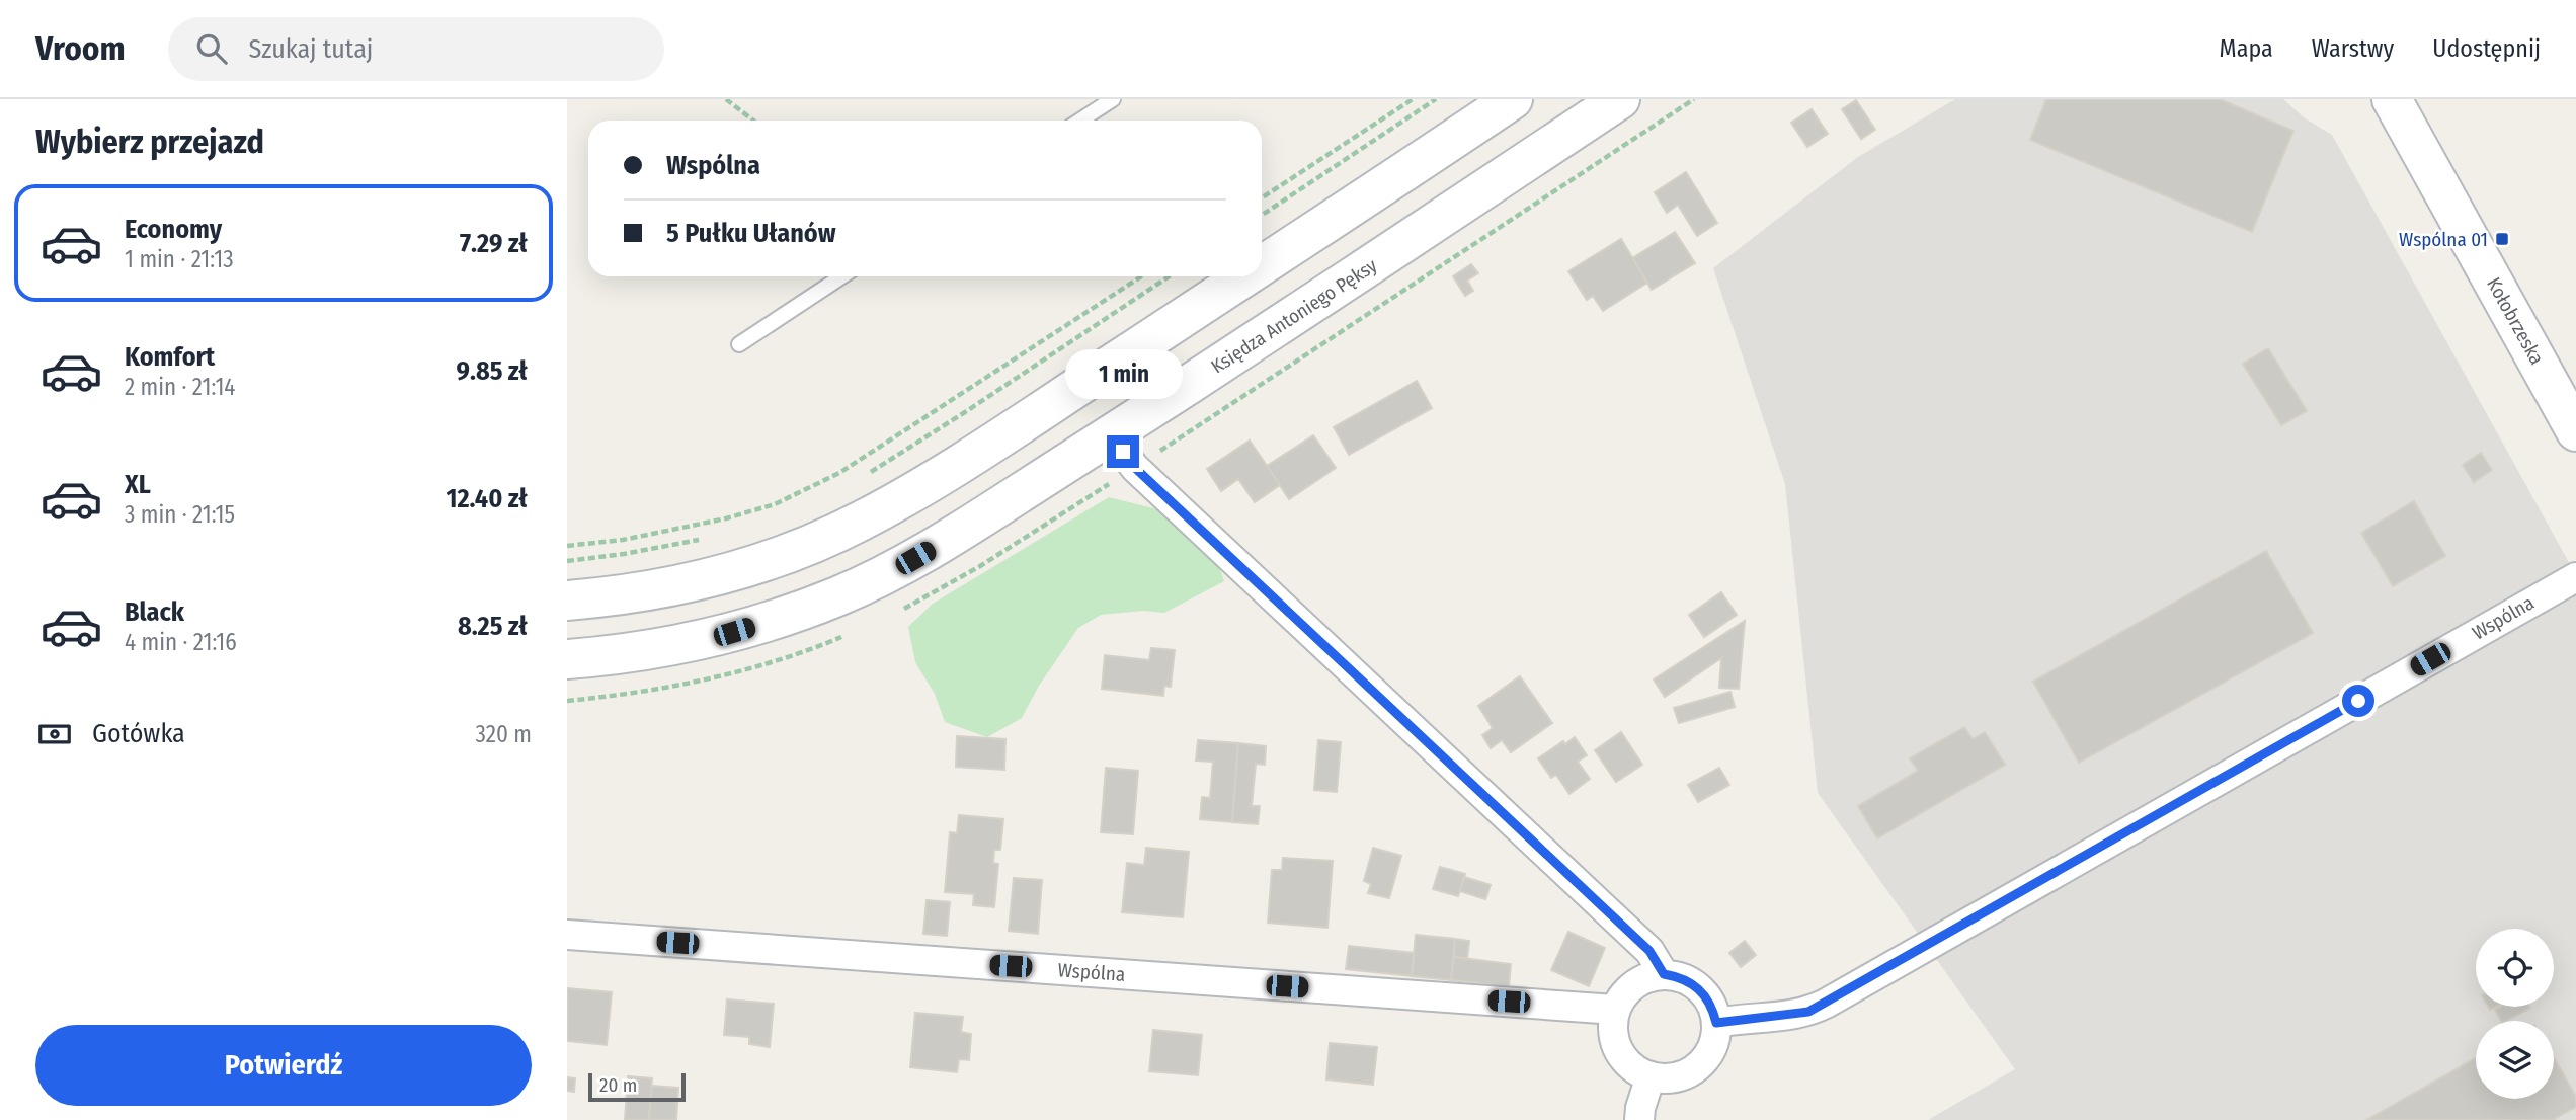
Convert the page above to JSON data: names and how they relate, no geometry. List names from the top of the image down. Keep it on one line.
{"streets":{"main road":["Księdza Antoniego Pęksy","Kołobrzeska"],"street":["Wspólna"]},"places":{"transit":["Wspólna 01"]},"scale_bar":"20 m","page":{"header":"Vroom","search":"Szukaj tutaj","nav":["Mapa","Warstwy","Udostępnij"],"heading":"Wybierz przejazd","banner":["Wspólna","5 Pułku Ułanów"],"list":[{"name":"Economy","note":"1 min · 21:13","value":"7.29 zł"},{"name":"Komfort","note":"2 min · 21:14","value":"9.85 zł"},{"name":"XL","note":"3 min · 21:15","value":"12.40 zł"},{"name":"Black","note":"4 min · 21:16","value":"8.25 zł"}],"bubble":"1 min","pay":["Gotówka","320 m"],"buttons":"Potwierdź","scale":"20 m"}}
